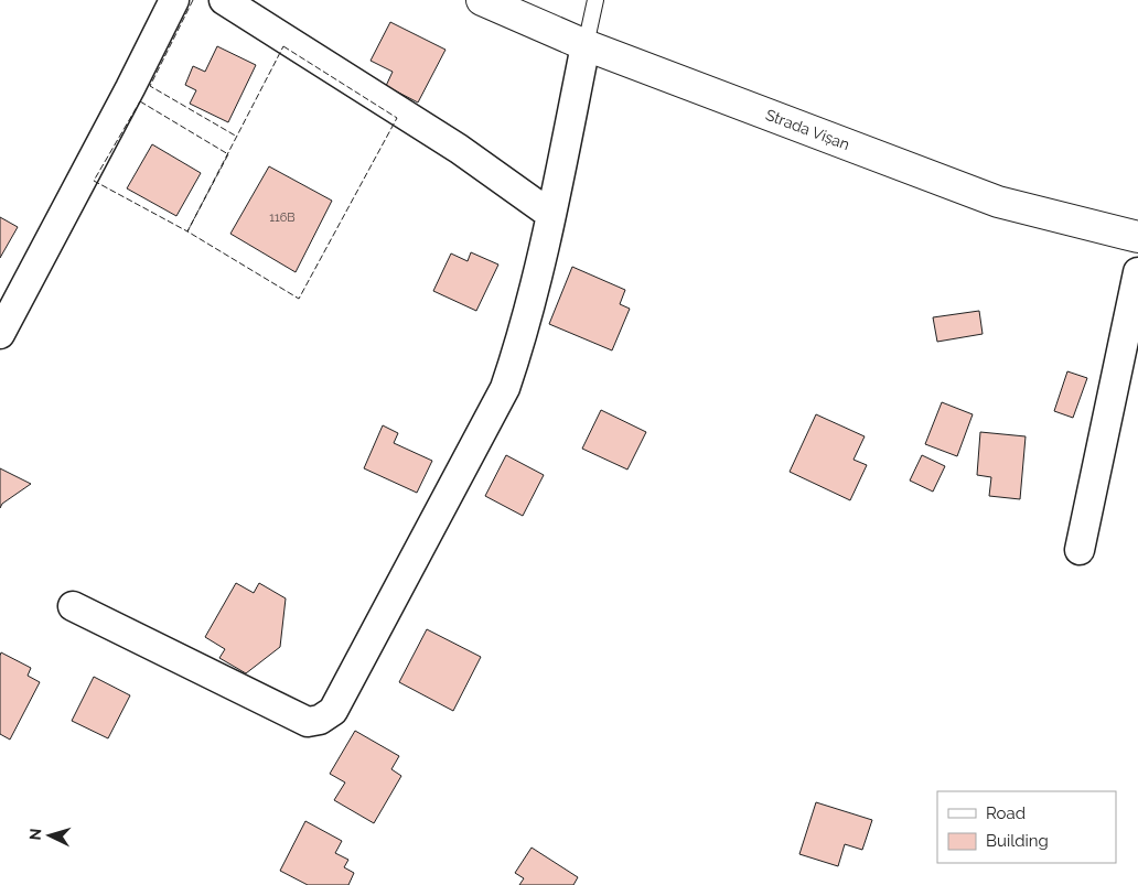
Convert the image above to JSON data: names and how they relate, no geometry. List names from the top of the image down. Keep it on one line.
{"streets":{"street":["Strada Vișan"]},"house_numbers":["116B"],"legend":["Road","Building"],"north":"left"}
